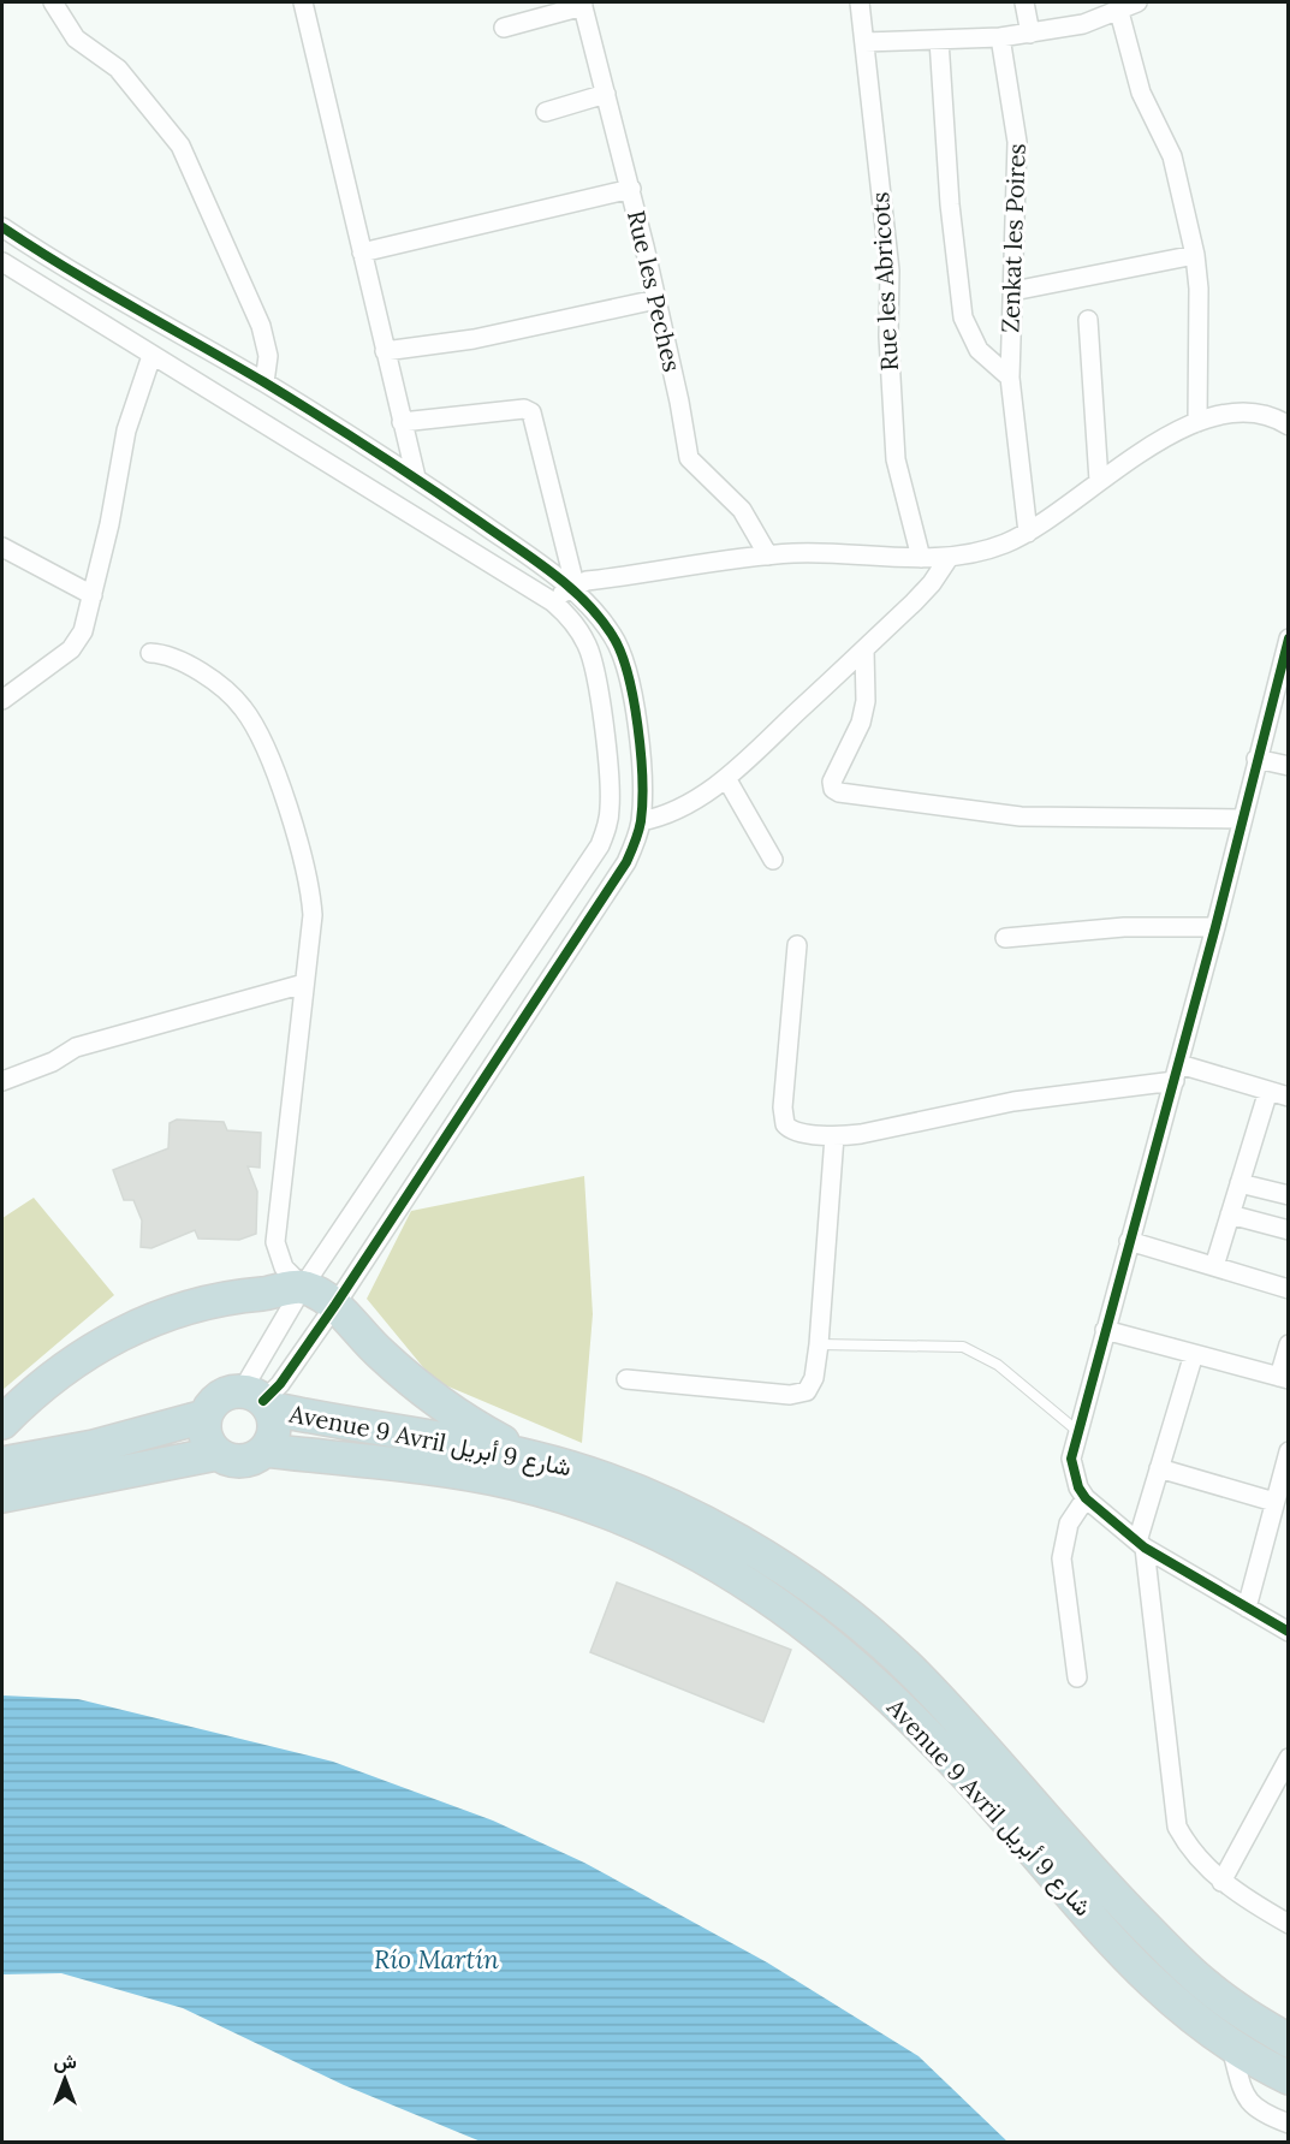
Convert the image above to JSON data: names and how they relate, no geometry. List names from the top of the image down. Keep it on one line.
{"streets":{"highway":["Avenue 9 Avril شارع 9 أبريل"],"street":["Zenkat les Poires","Rue les Abricots","Rue les Peches"]},"water":["Río Martín"],"north":"top"}
